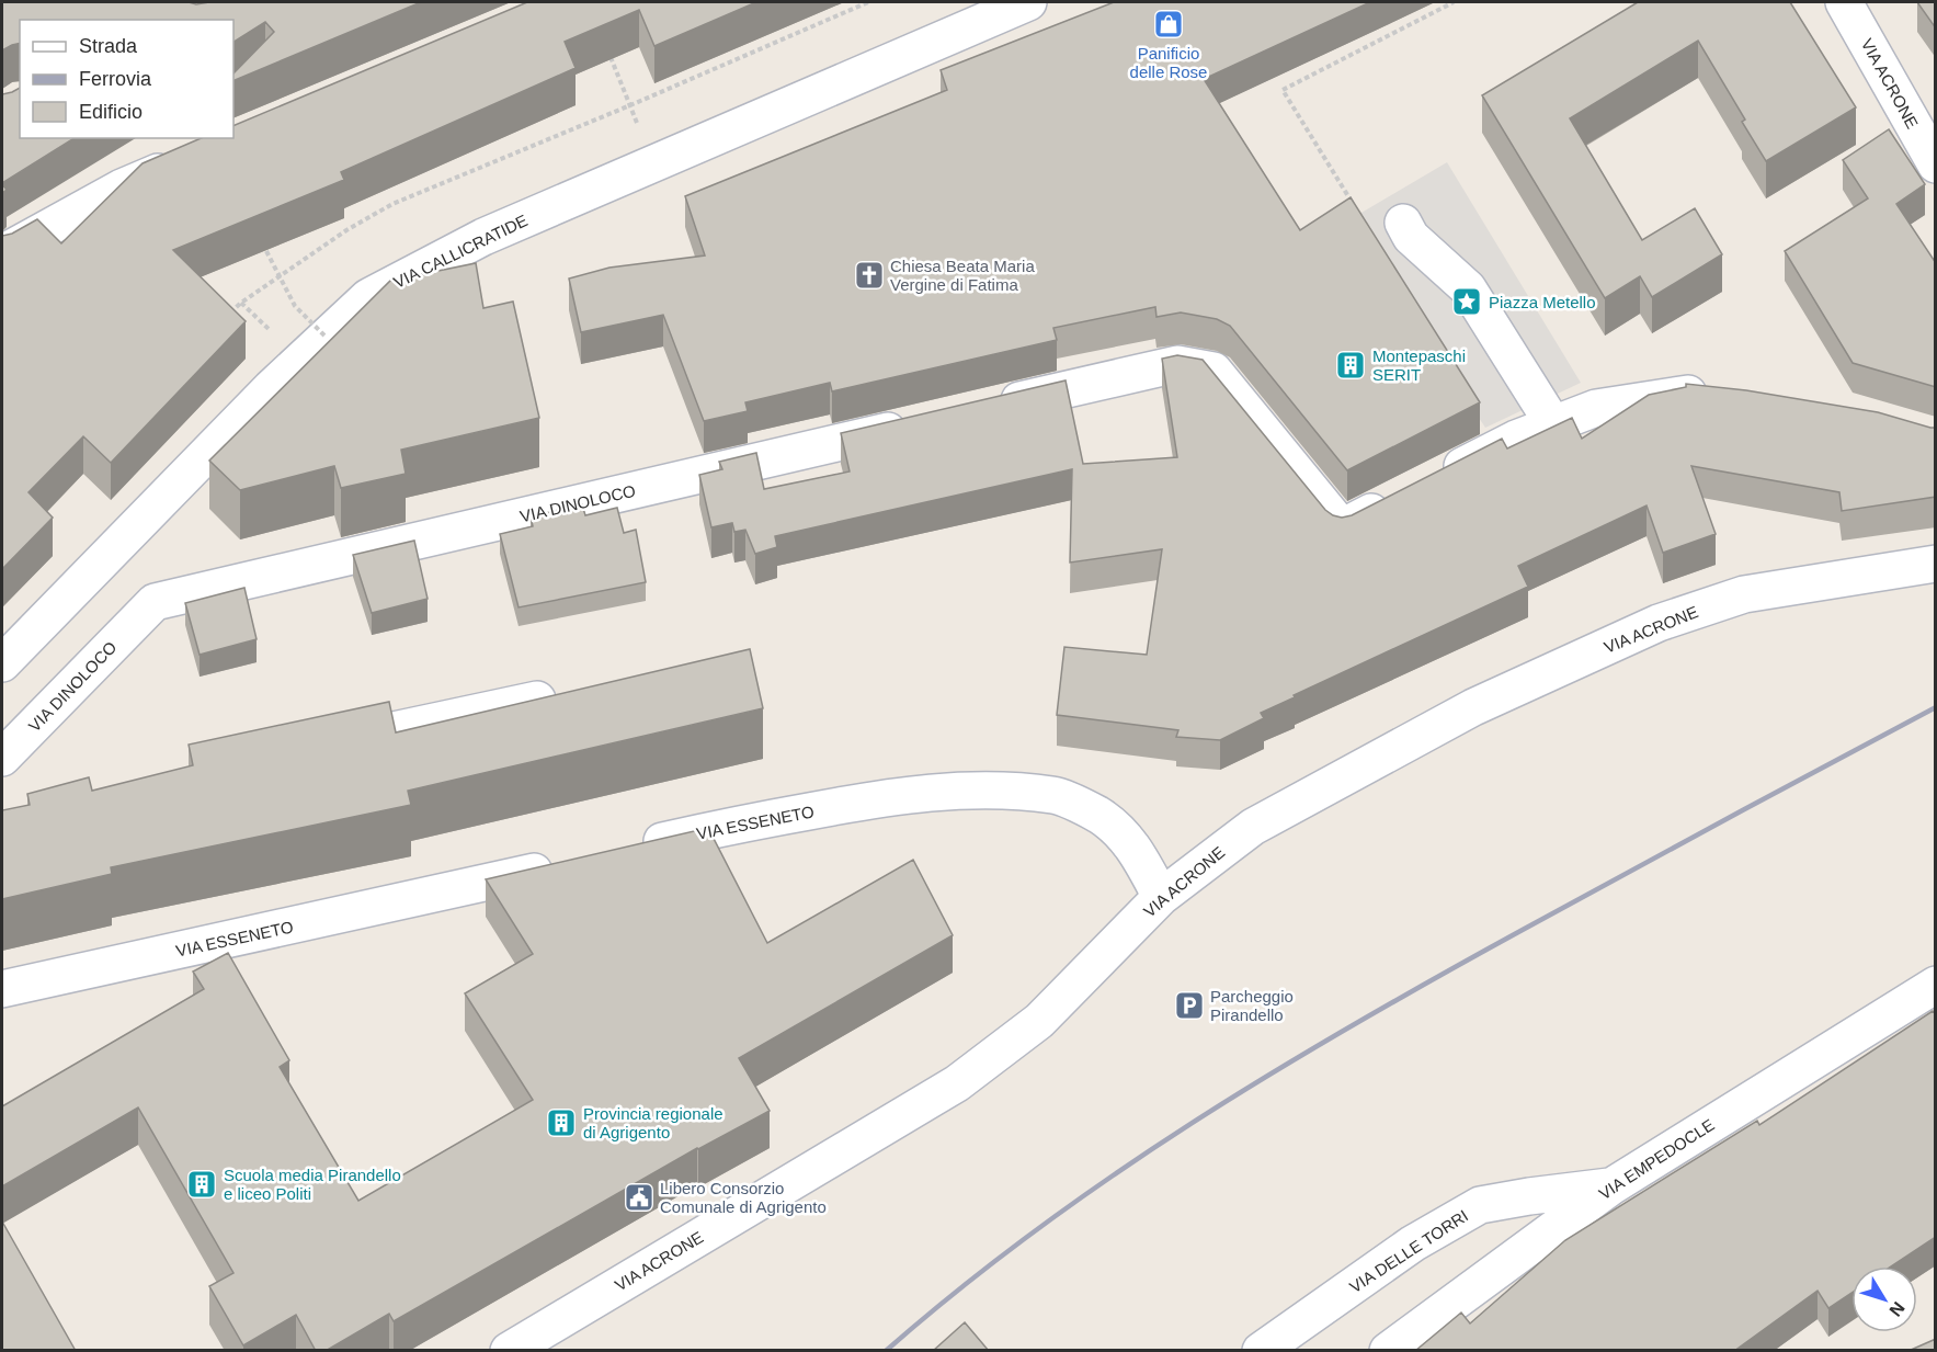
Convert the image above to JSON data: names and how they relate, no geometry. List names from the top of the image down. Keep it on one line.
{"streets":{"street":["VIA ACRONE","VIA CALLICRATIDE","VIA DINOLOCO","VIA ESSENETO","VIA EMPEDOCLE","VIA DELLE TORRI"]},"crossings":[["VIA ACRONE","VIA ESSENETO"],["VIA EMPEDOCLE","VIA DELLE TORRI"]],"places":{"shop":["Panificio delle Rose"],"church":["Chiesa Beata Maria Vergine di Fatima"],"place":["Piazza Metello"],"building":["Montepaschi SERIT","Provincia regionale di Agrigento","Scuola media Pirandello e liceo Politi"],"parking":["Parcheggio Pirandello"],"public building":["Libero Consorzio Comunale di Agrigento"]},"legend":["Strada","Ferrovia","Edificio"],"north":"bottom right"}
